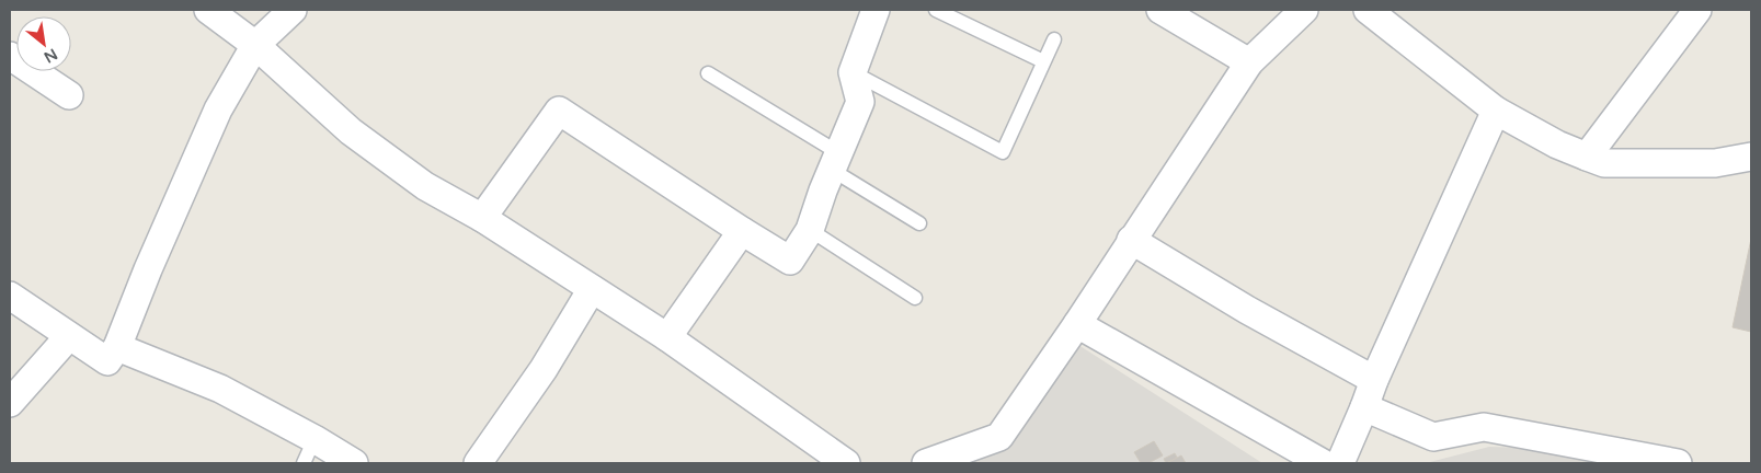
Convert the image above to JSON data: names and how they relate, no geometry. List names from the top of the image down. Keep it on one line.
{"north":"bottom right"}
